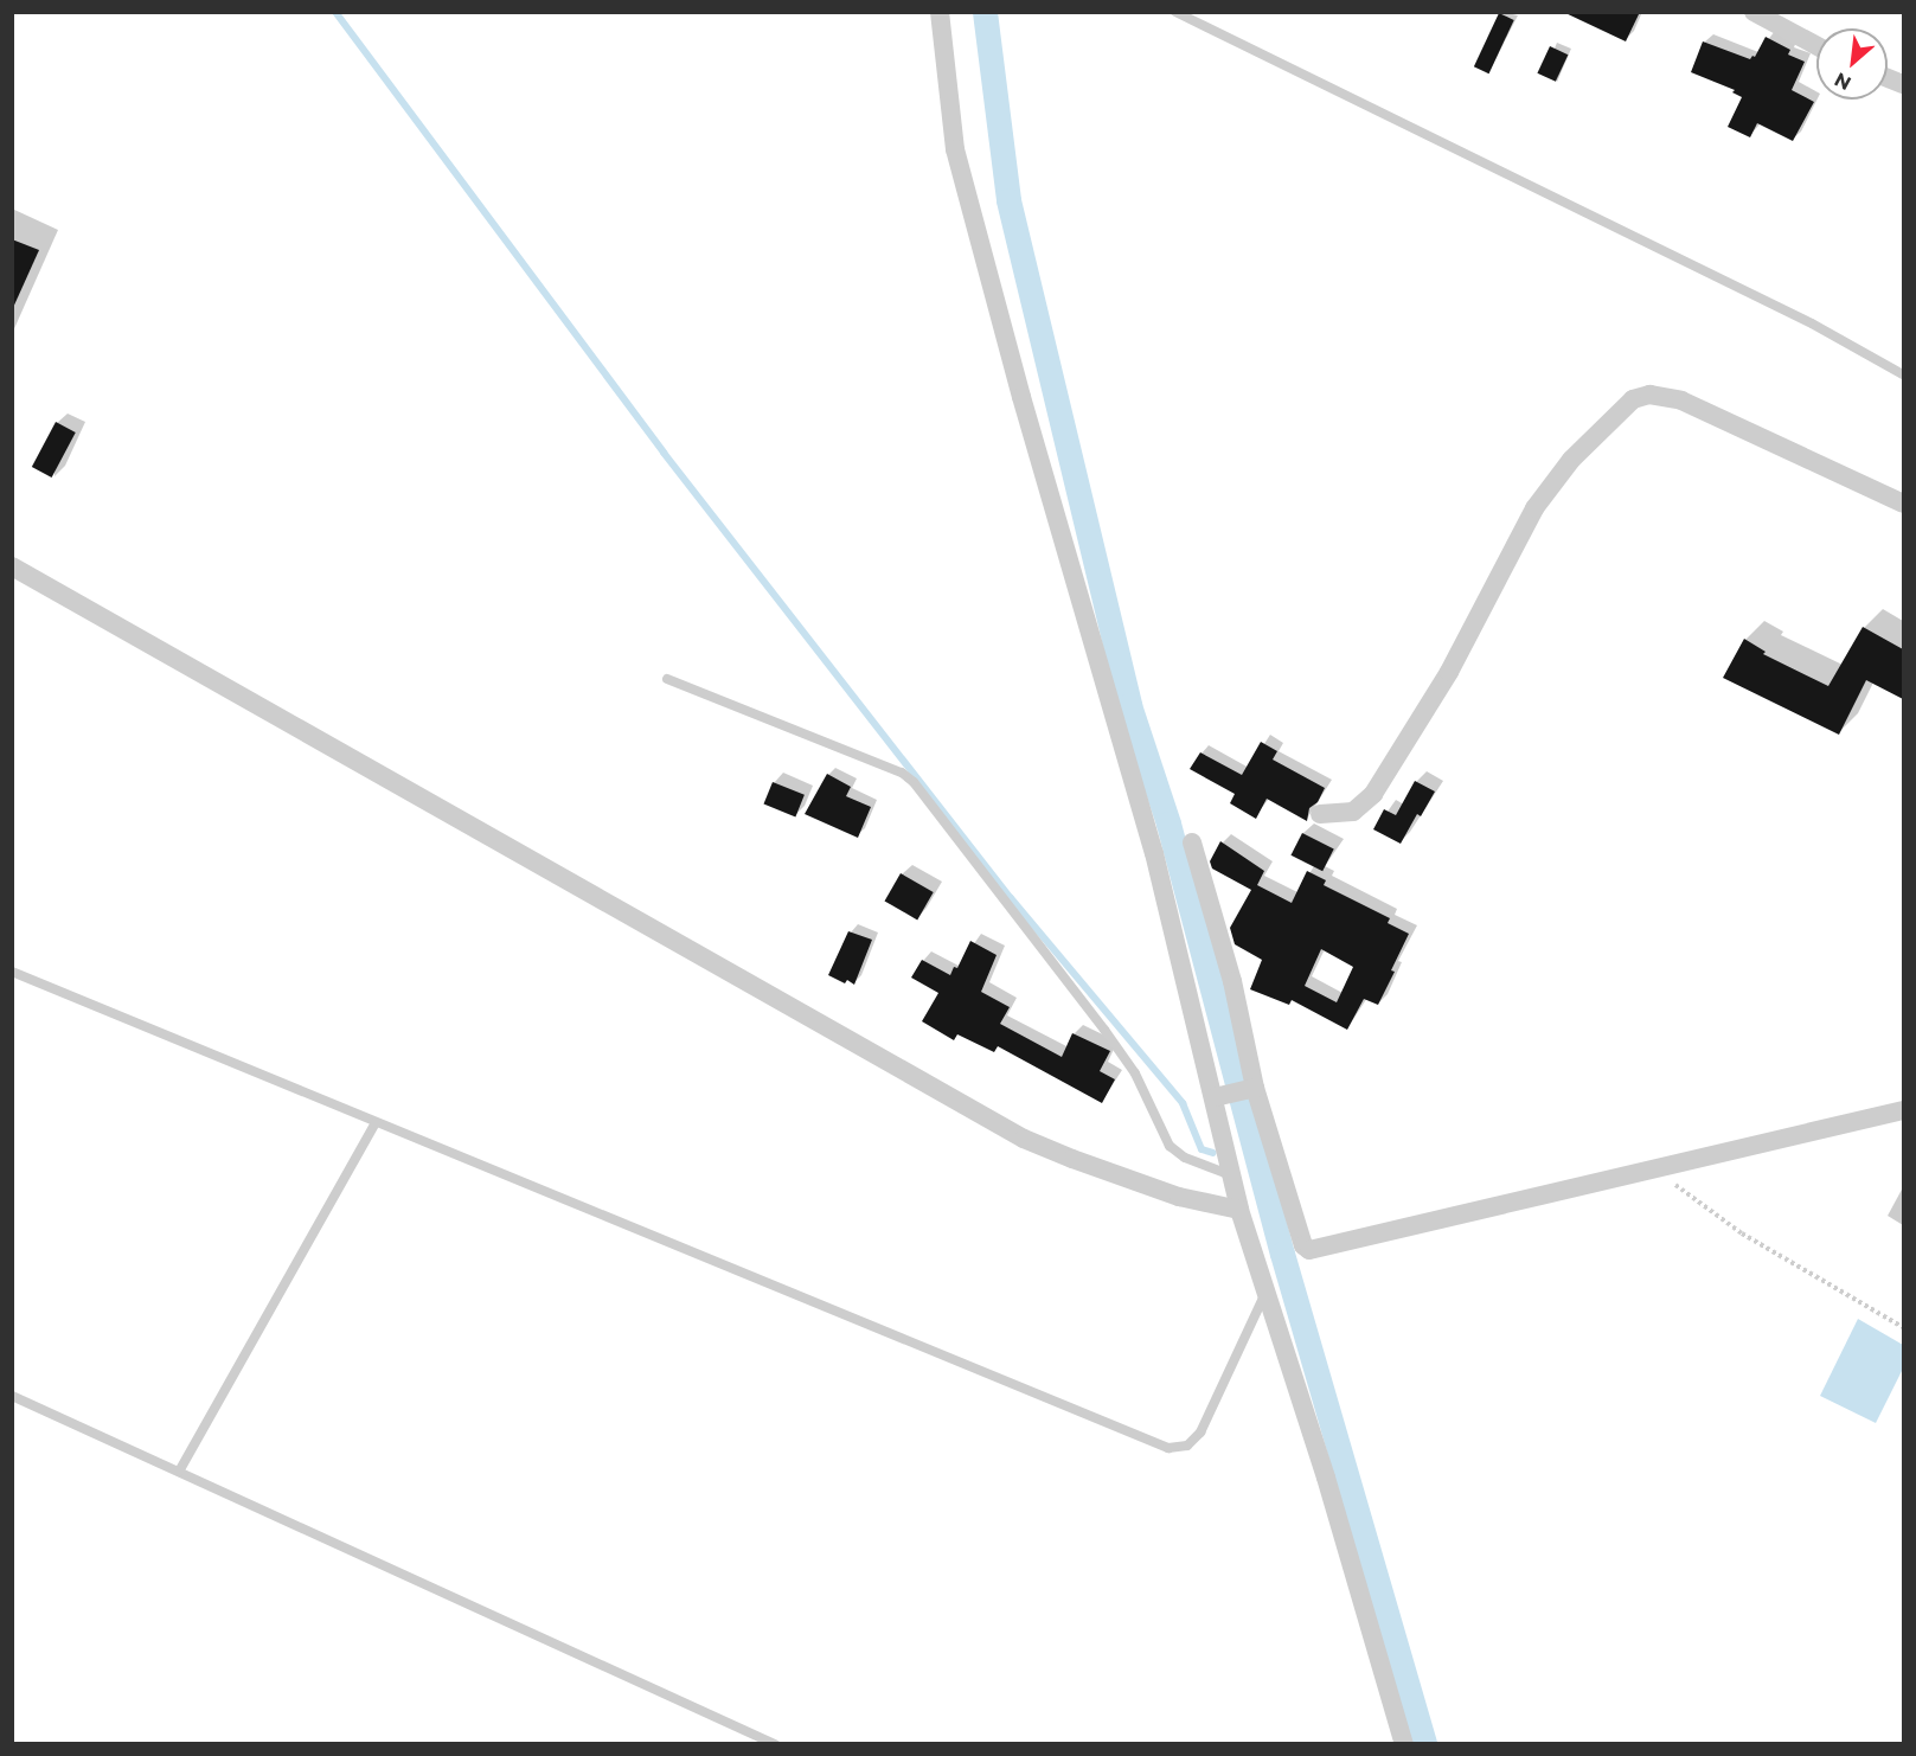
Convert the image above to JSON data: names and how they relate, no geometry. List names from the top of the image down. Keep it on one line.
{"north":"bottom left"}
